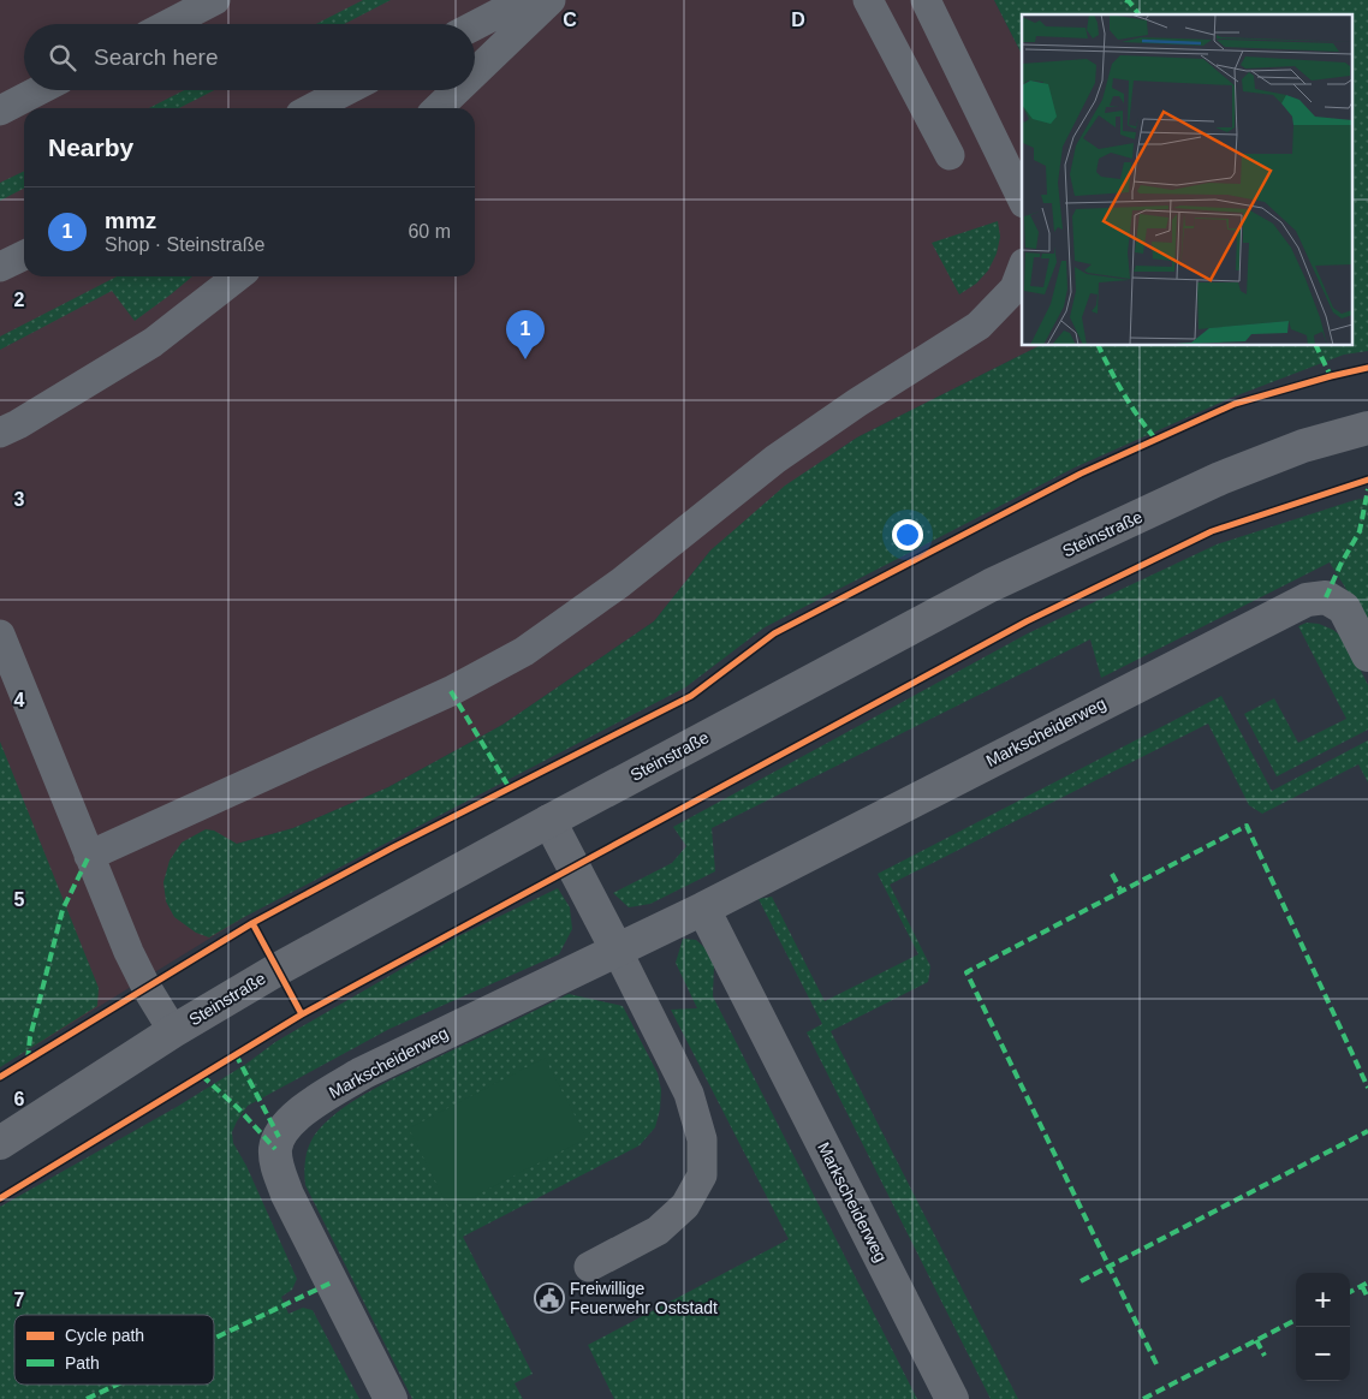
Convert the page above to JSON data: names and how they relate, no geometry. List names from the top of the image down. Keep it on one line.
{"streets":{"street":["Steinstraße","Markscheiderweg"]},"places":{"public building":["Freiwillige Feuerwehr Oststadt"]},"legend":["Cycle path","Path"],"page":{"search":"Search here","heading":"Nearby","list":[{"mark":"1","name":"mmz","note":"Shop · Steinstraße","value":"60 m"}],"pins":"1","map_buttons":["+","−"]},"grid":{"columns":["C","D"],"rows":["2","3","4","5","6","7"]}}
